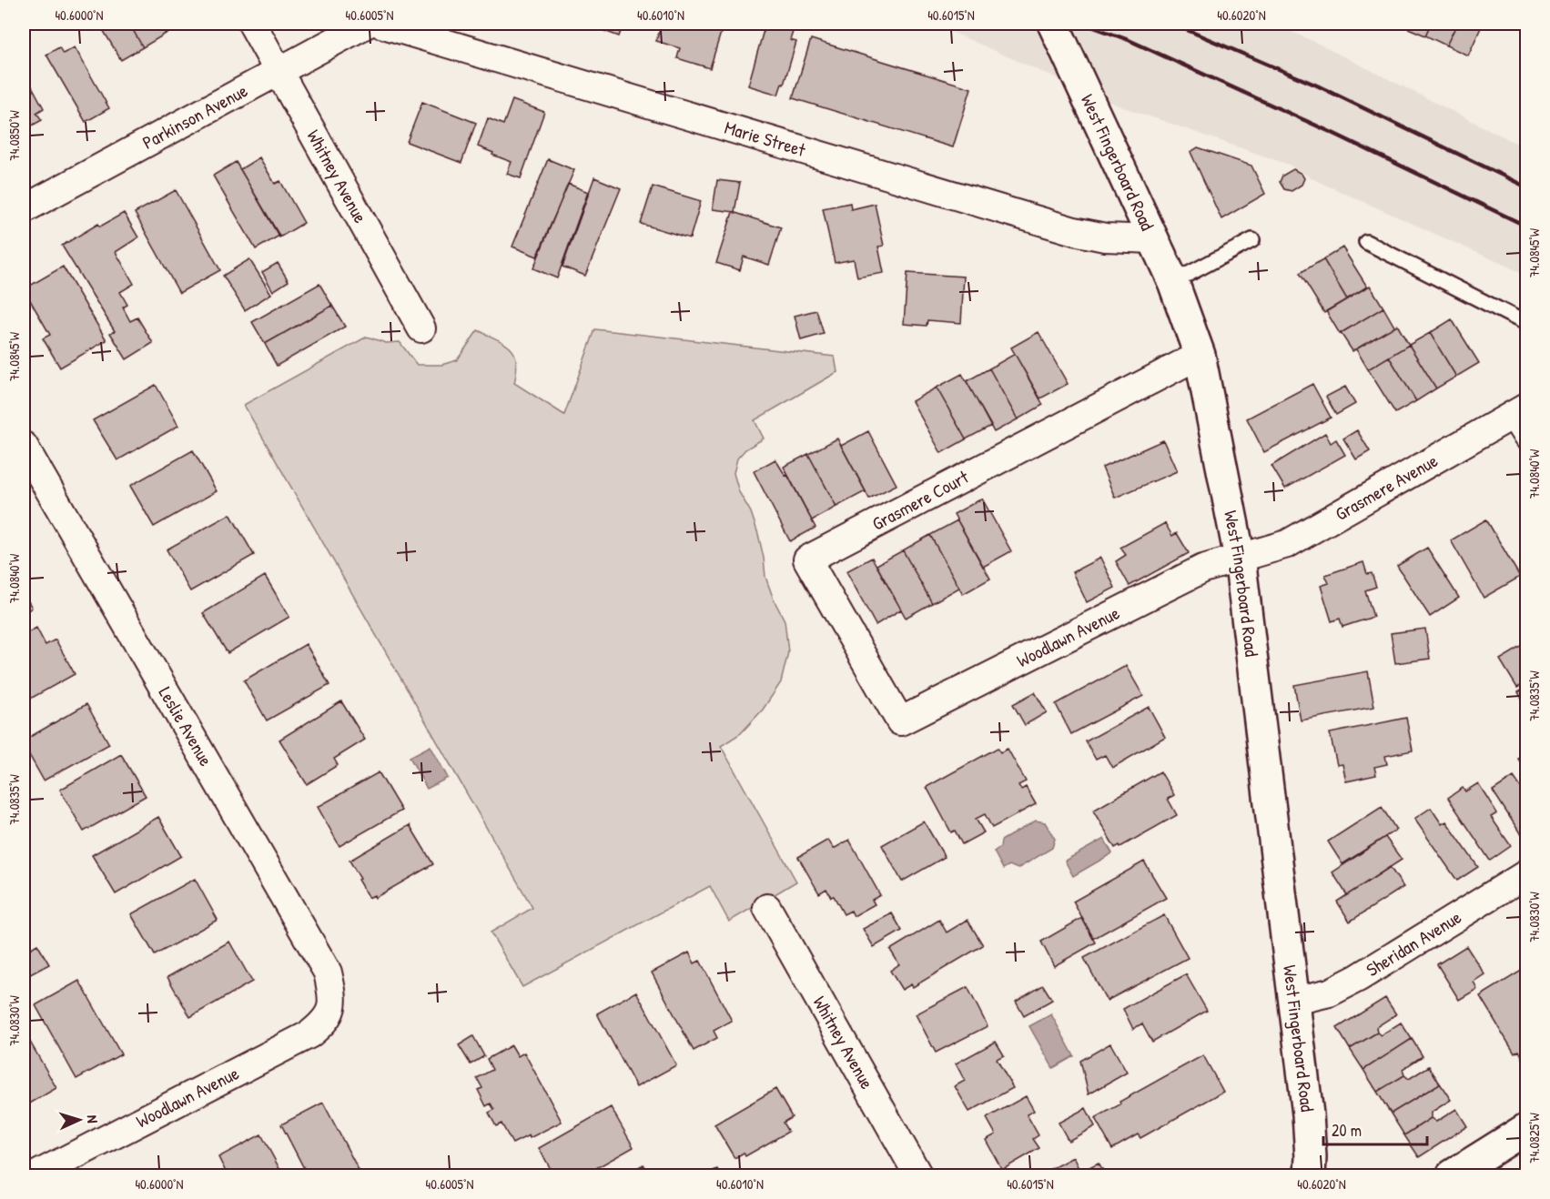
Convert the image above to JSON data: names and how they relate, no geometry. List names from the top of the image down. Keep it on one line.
{"streets":{"street":["Parkinson Avenue","Marie Street","West Fingerboard Road","Whitney Avenue","Grasmere Avenue","Grasmere Court","Woodlawn Avenue","Leslie Avenue","Sheridan Avenue"]},"crossings":[["Parkinson Avenue","Whitney Avenue"],["Marie Street","West Fingerboard Road"],["West Fingerboard Road","Grasmere Avenue"],["West Fingerboard Road","Grasmere Court"],["West Fingerboard Road","Woodlawn Avenue"],["West Fingerboard Road","Sheridan Avenue"],["Grasmere Avenue","Woodlawn Avenue"],["Grasmere Court","Woodlawn Avenue"],["Woodlawn Avenue","Leslie Avenue"]],"scale_bar":"20 m","north":"right","coordinates":["40.6000°N","40.6005°N","40.6010°N","40.6015°N","40.6020°N","74.0850°W","74.0845°W","74.0840°W","74.0835°W","74.0830°W","74.0825°W"]}
